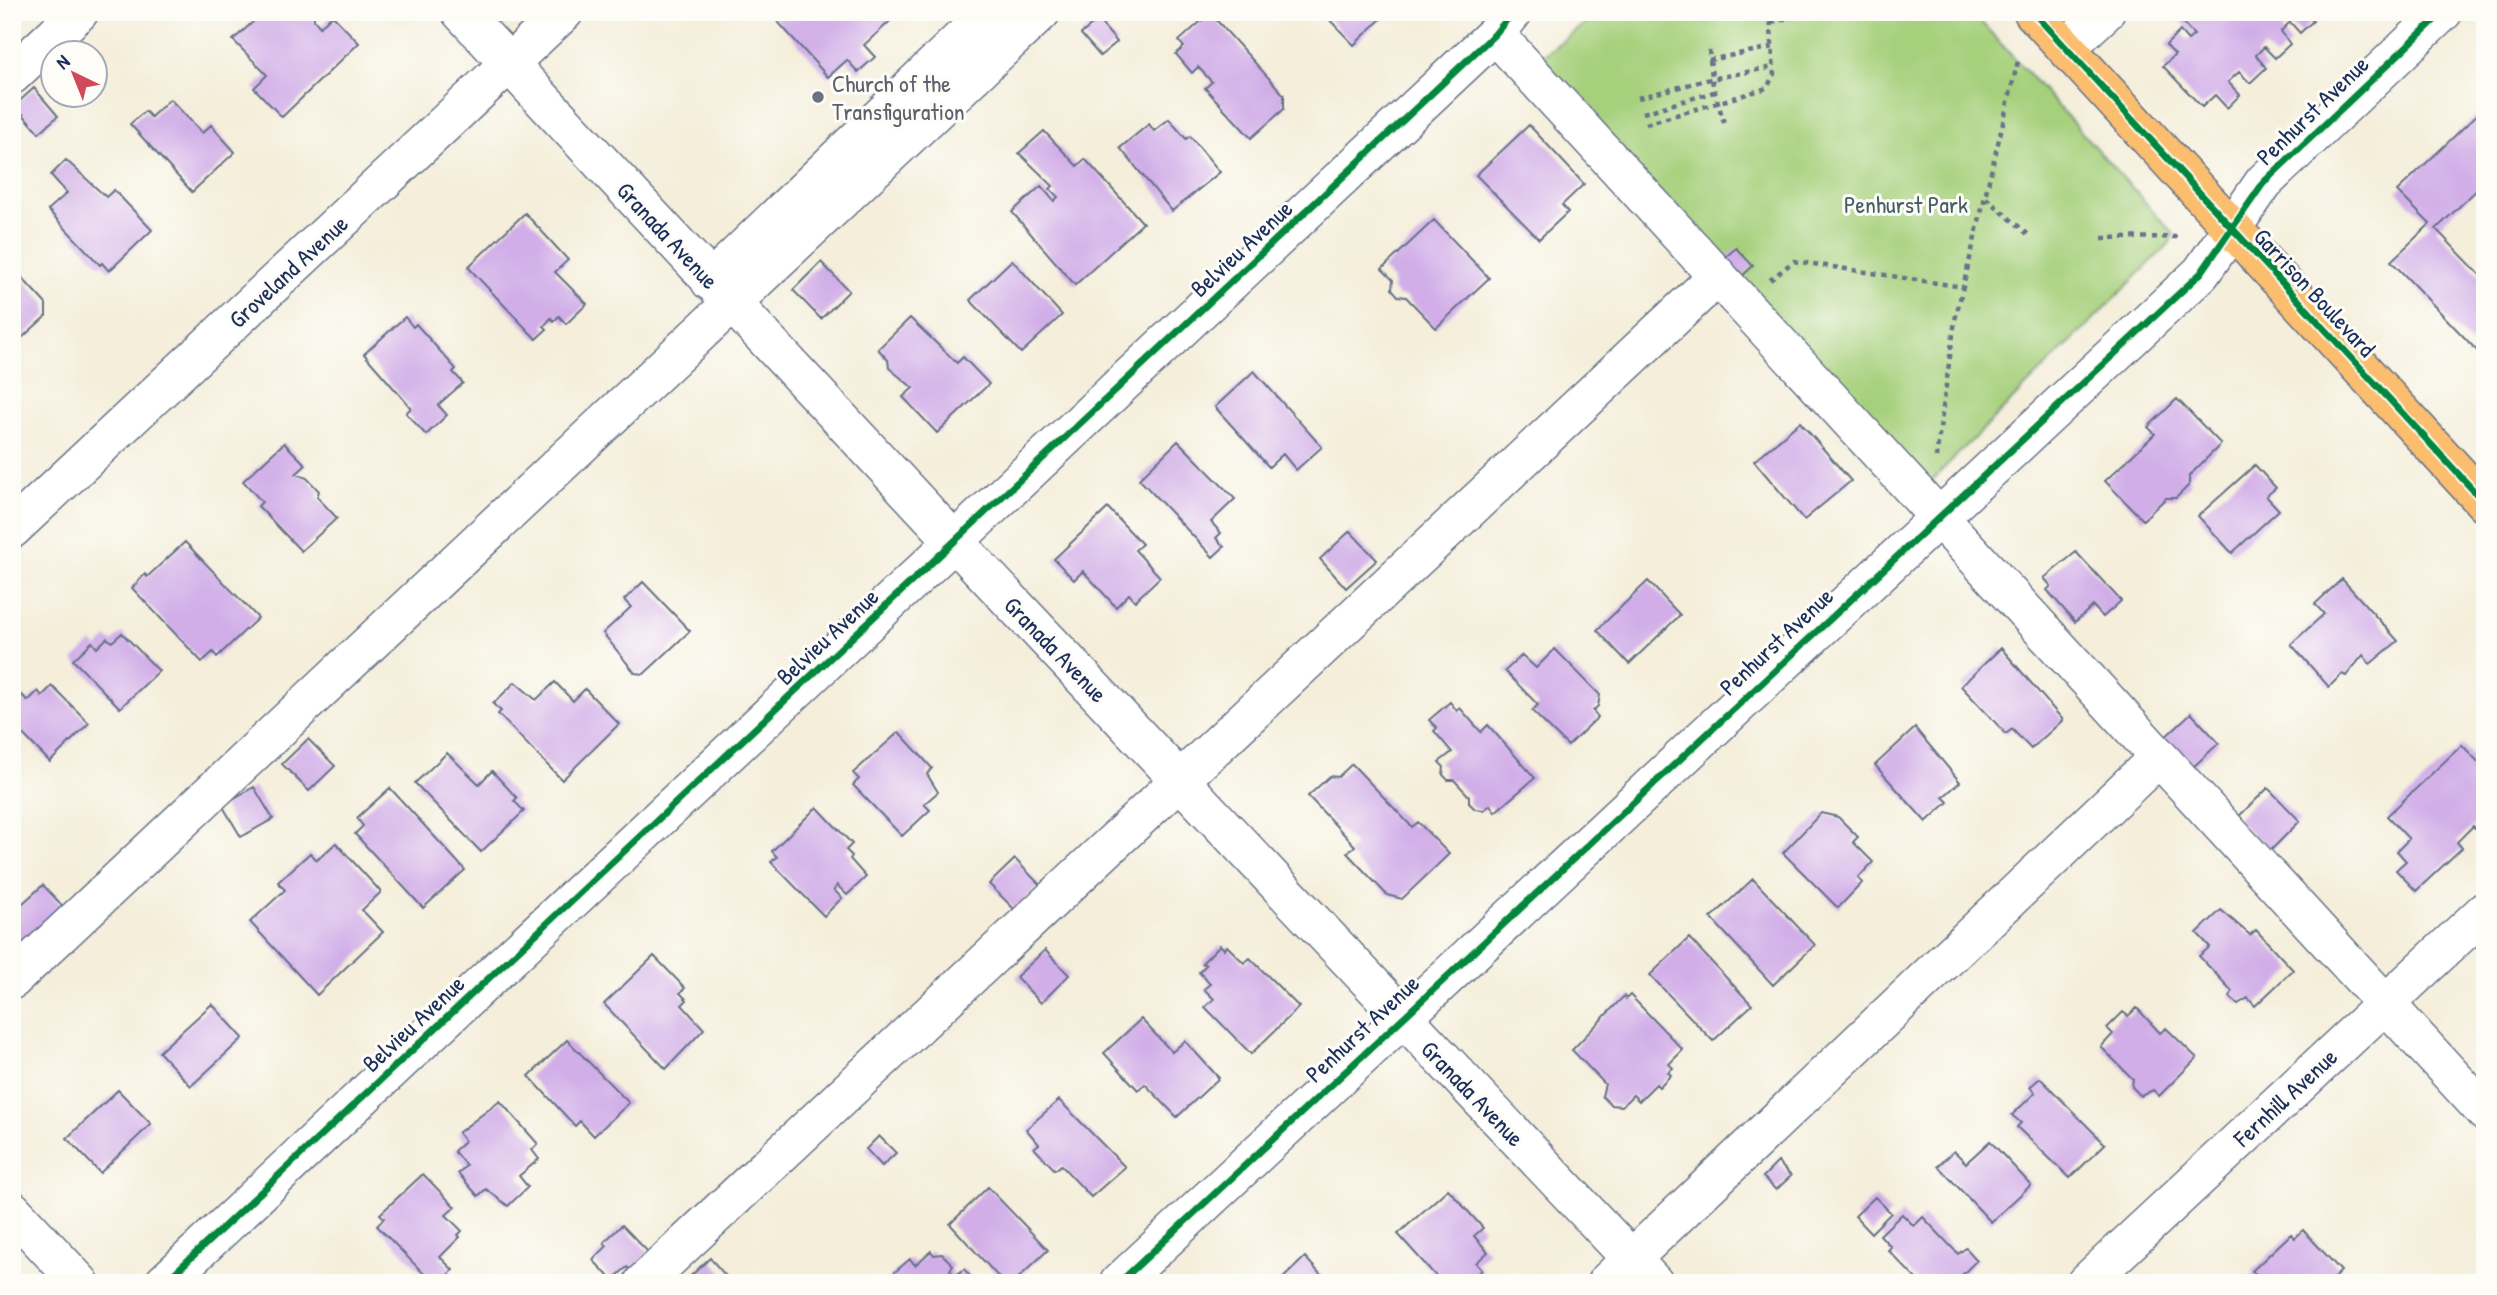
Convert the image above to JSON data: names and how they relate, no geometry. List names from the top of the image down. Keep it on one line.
{"streets":{"main road":["Garrison Boulevard"],"street":["Penhurst Avenue","Granada Avenue","Belvieu Avenue","Groveland Avenue","Fernhill Avenue"]},"crossings":[["Penhurst Avenue","Granada Avenue"],["Penhurst Avenue","Garrison Boulevard"],["Granada Avenue","Belvieu Avenue"],["Granada Avenue","Groveland Avenue"]],"parks":["Penhurst Park"],"places":["Church of the Transfiguration"],"north":"top left"}
